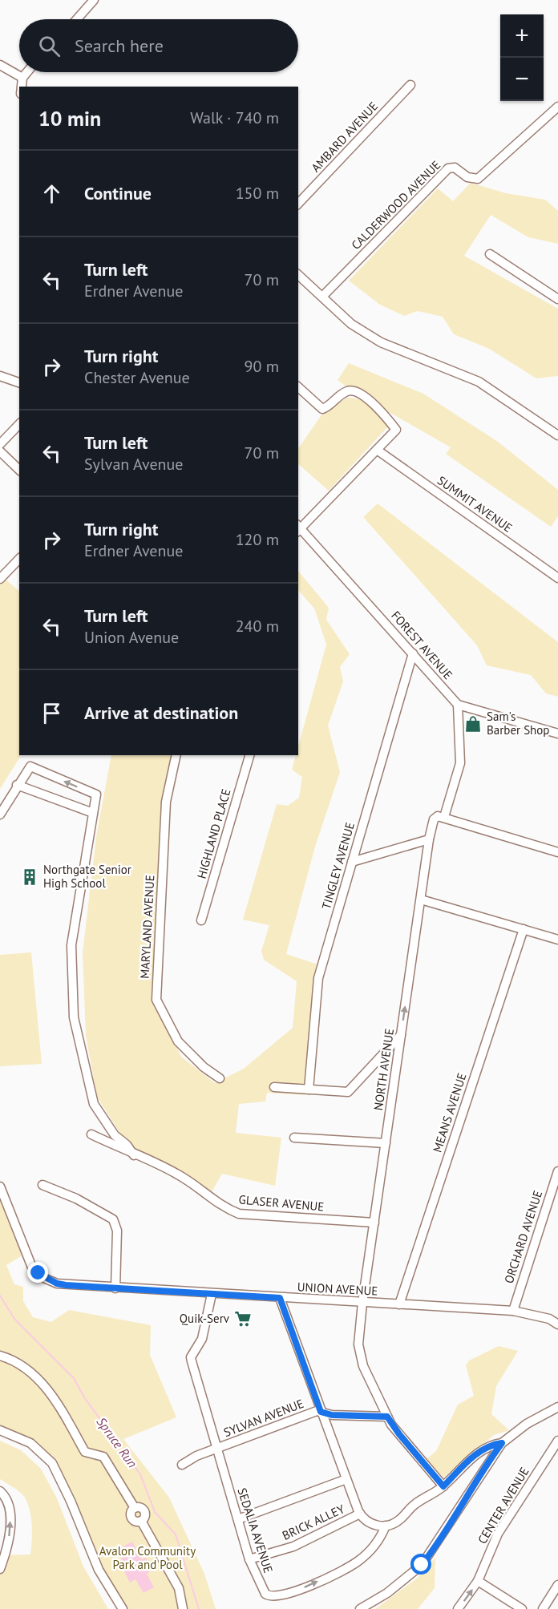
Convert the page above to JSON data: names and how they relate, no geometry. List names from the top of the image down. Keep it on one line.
{"streets":{"street":["AMBARD AVENUE","CALDERWOOD AVENUE","SUMMIT AVENUE","FOREST AVENUE","HIGHLAND PLACE","TINGLEY AVENUE","MARYLAND AVENUE","NORTH AVENUE","MEANS AVENUE","GLASER AVENUE","ORCHARD AVENUE","UNION AVENUE","SYLVAN AVENUE","CENTER AVENUE","BRICK ALLEY","SEDALIA AVENUE"]},"crossings":[["FOREST AVENUE","TINGLEY AVENUE"],["NORTH AVENUE","GLASER AVENUE"],["NORTH AVENUE","UNION AVENUE"],["NORTH AVENUE","SYLVAN AVENUE"],["NORTH AVENUE","SEDALIA AVENUE"],["MEANS AVENUE","UNION AVENUE"],["ORCHARD AVENUE","UNION AVENUE"],["UNION AVENUE","SEDALIA AVENUE"],["SYLVAN AVENUE","SEDALIA AVENUE"],["BRICK ALLEY","SEDALIA AVENUE"]],"water":["Spruce Run"],"parks":["Avalon Community Park and Pool"],"places":{"shop":["Sam's Barber Shop"],"building":["Northgate Senior High School"],"supermarket":["Quik-Serv"]},"page":{"map_buttons":["+","−"],"search":"Search here","heading":["10 min","Walk · 740 m"],"list":[["Continue","150 m"],["Turn left","Erdner Avenue","70 m"],["Turn right","Chester Avenue","90 m"],["Turn left","Sylvan Avenue","70 m"],["Turn right","Erdner Avenue","120 m"],["Turn left","Union Avenue","240 m"],"Arrive at destination"]}}
